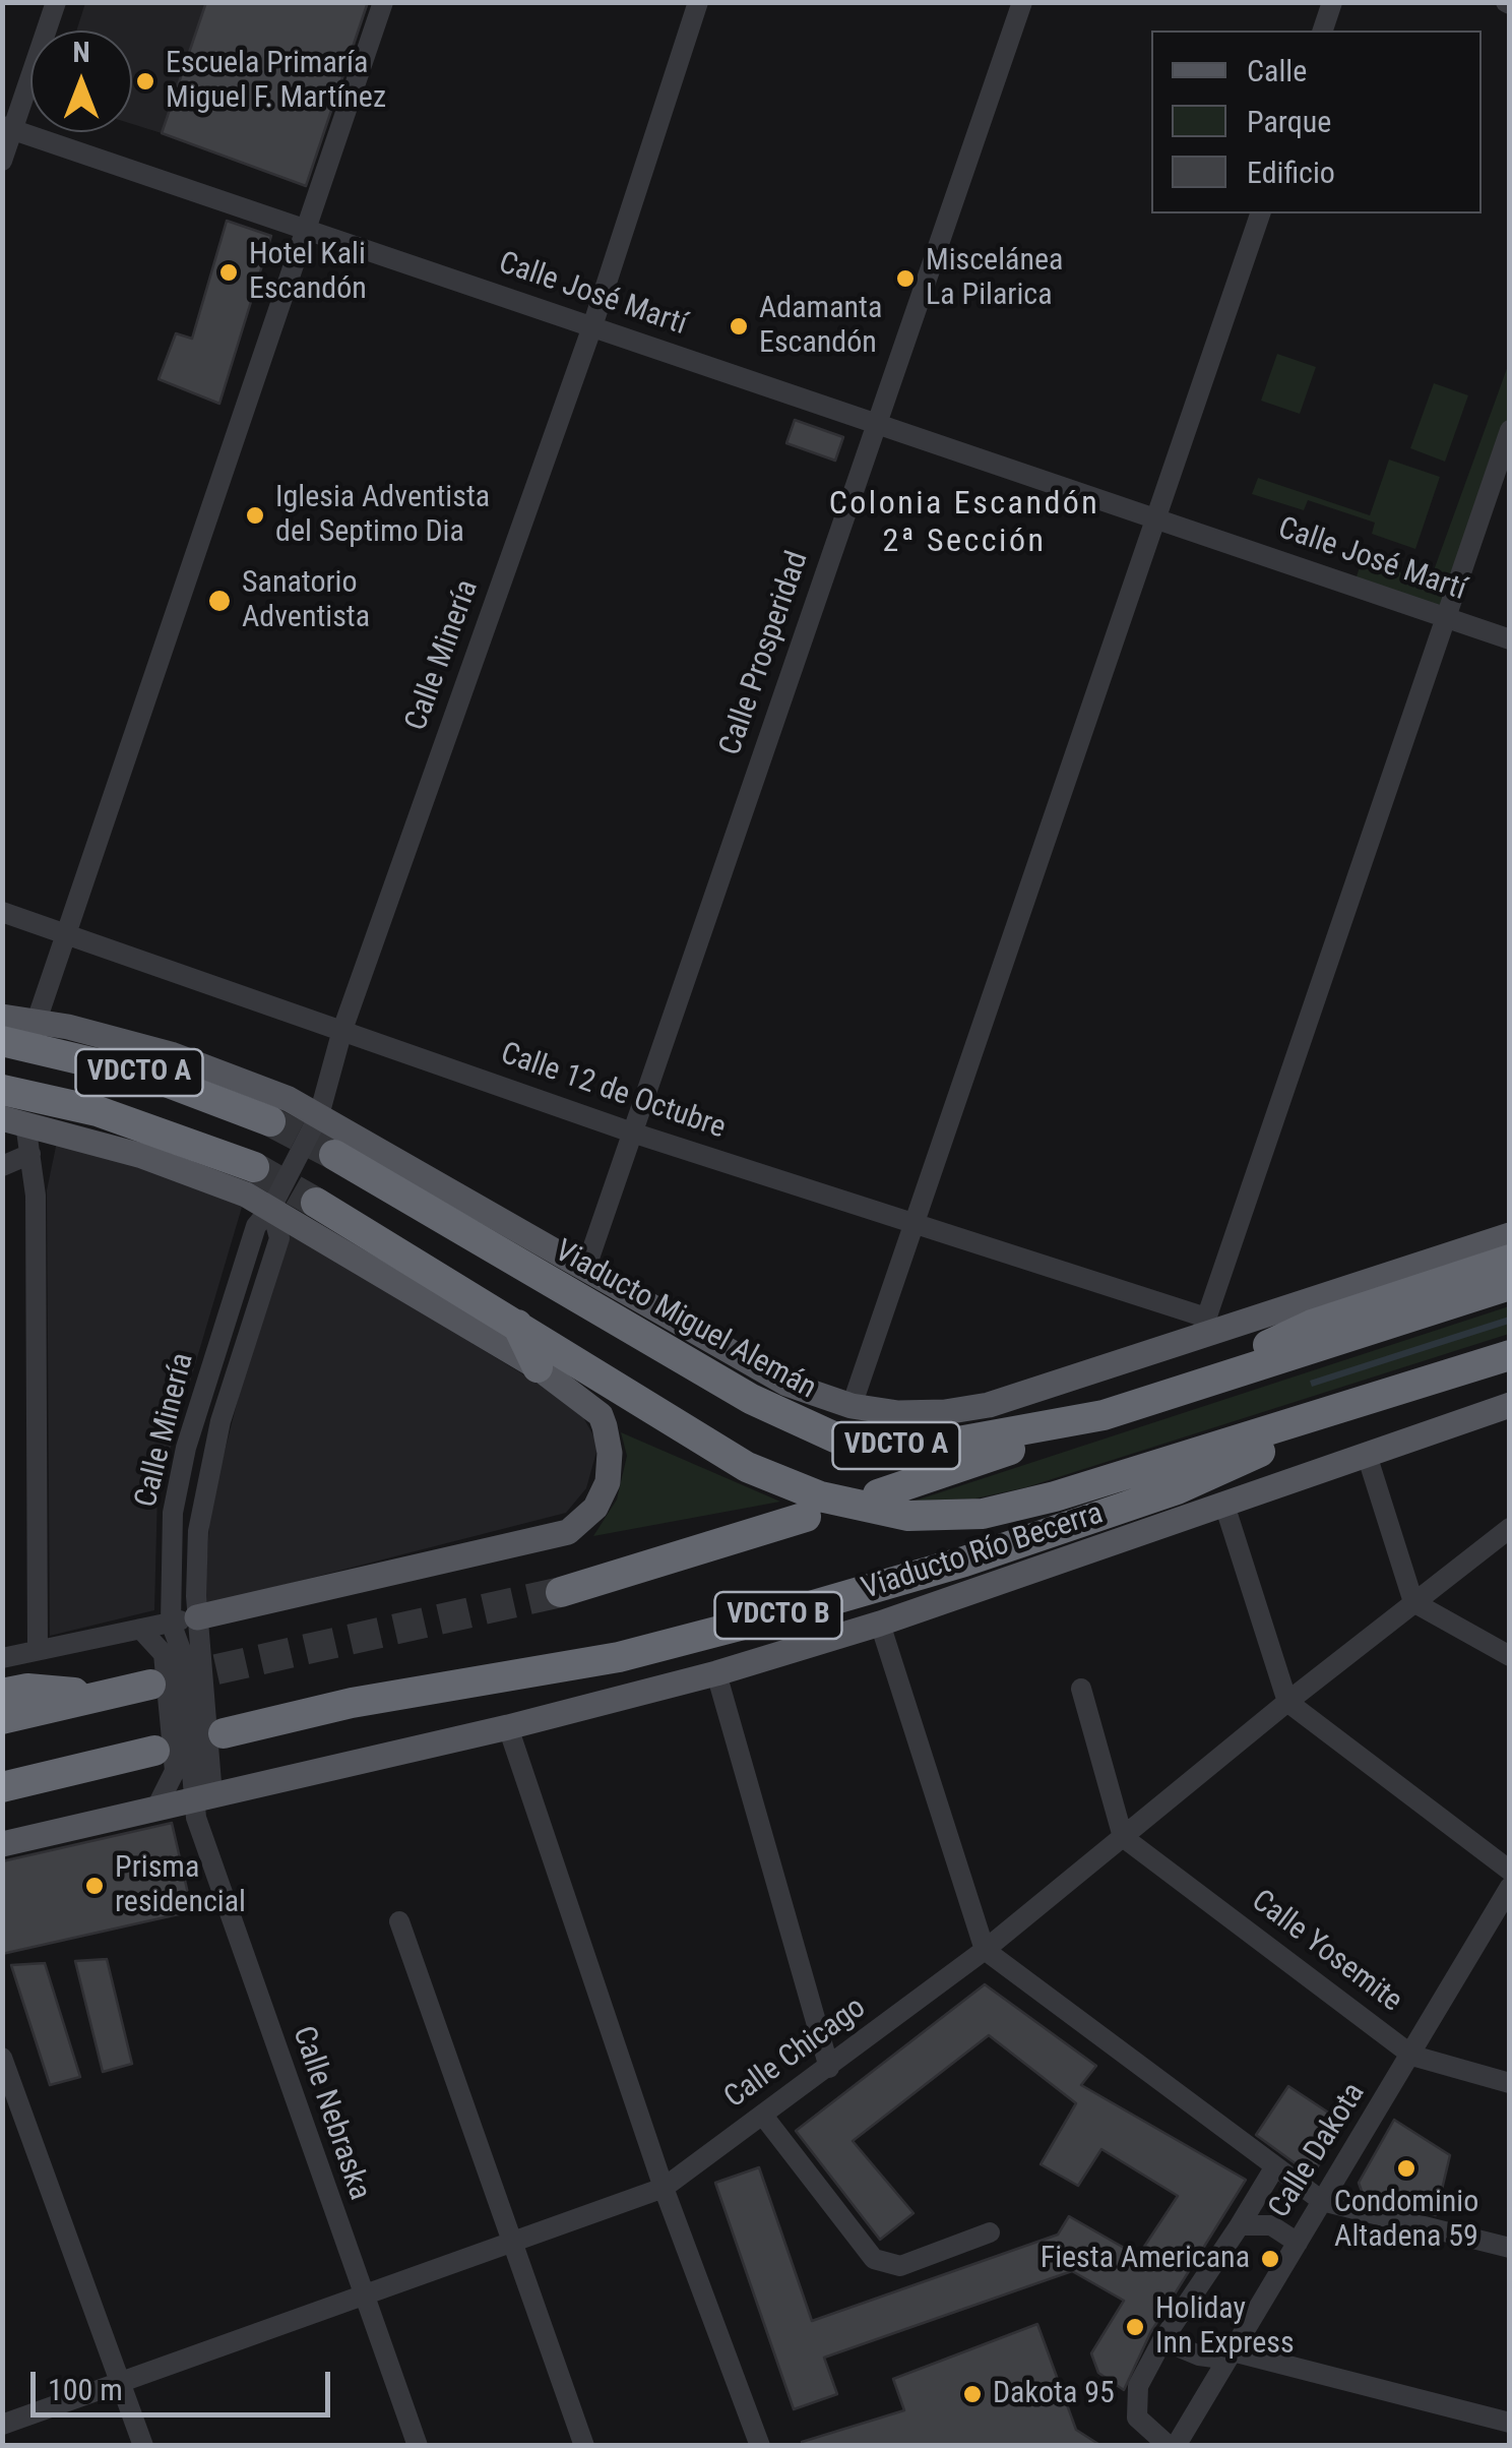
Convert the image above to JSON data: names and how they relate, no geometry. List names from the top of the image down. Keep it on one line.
{"streets":{"highway":["VDCTO A","Viaducto Miguel Alemán","Viaducto Río Becerra","VDCTO B"],"street":["Calle José Martí","Calle Prosperidad","Calle Minería","Calle 12 de Octubre","Calle Yosemite","Calle Chicago","Calle Nebraska","Calle Dakota"]},"crossings":[["Calle José Martí","Calle Prosperidad"],["Calle José Martí","Calle Minería"],["Calle Prosperidad","Calle 12 de Octubre"],["Calle Prosperidad","Viaducto Miguel Alemán"],["Calle Minería","Calle 12 de Octubre"],["Calle Minería","Viaducto Miguel Alemán"],["Calle Minería","Calle Nebraska"],["VDCTO A","Viaducto Río Becerra"],["VDCTO A","VDCTO B"],["Calle 12 de Octubre","Viaducto Miguel Alemán"],["Calle Yosemite","Calle Chicago"],["Calle Yosemite","Calle Dakota"],["Calle Chicago","Calle Nebraska"]],"districts":["Colonia Escandón 2ª Sección"],"places":["Escuela Primaría Miguel F. Martínez","Hotel Kali Escandón","Miscelánea La Pilarica","Adamanta Escandón","Iglesia Adventista del Septimo Dia","Sanatorio Adventista","Prisma residencial","Condominio Altadena 59","Fiesta Americana","Holiday Inn Express","Dakota 95"],"legend":["Calle","Parque","Edificio"],"scale_bar":"100 m","north":"top"}
